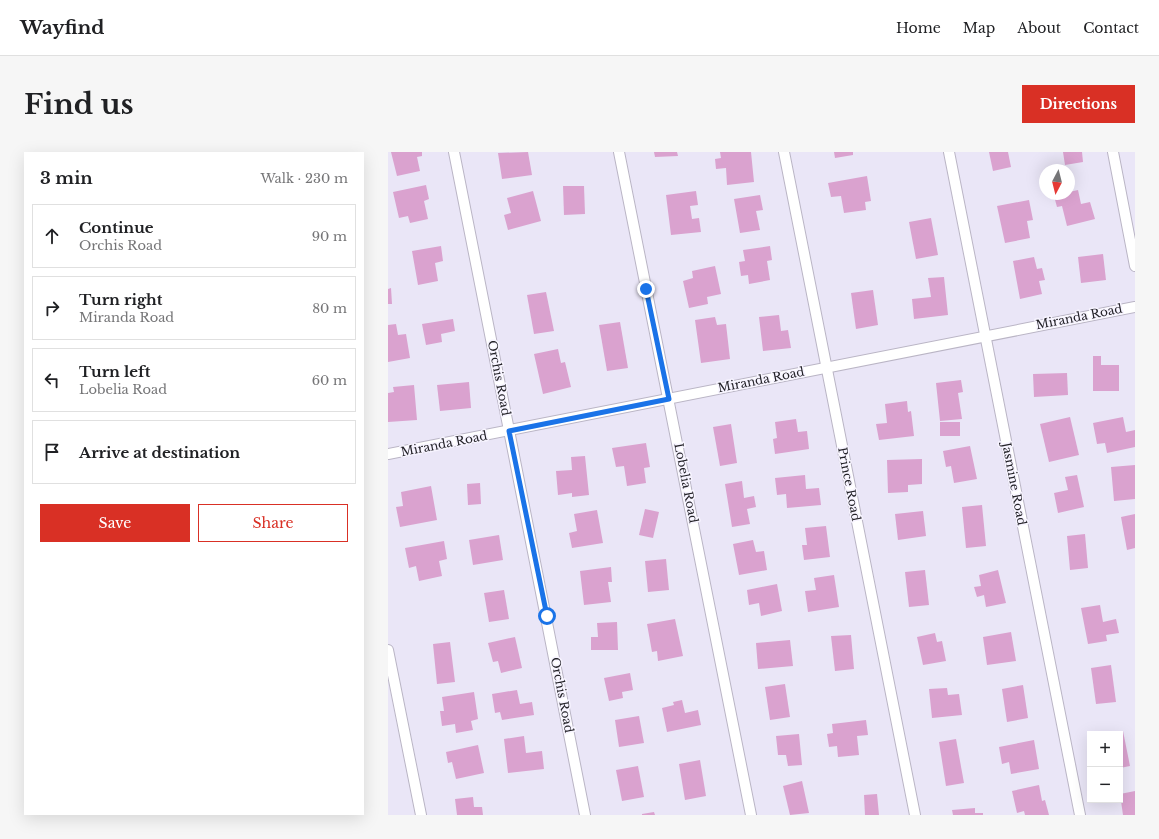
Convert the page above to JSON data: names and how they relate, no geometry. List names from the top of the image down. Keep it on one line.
{"streets":{"street":["Miranda Road","Orchis Road","Lobelia Road","Prince Road","Jasmine Road"]},"crossings":[["Miranda Road","Orchis Road"],["Miranda Road","Lobelia Road"],["Miranda Road","Prince Road"],["Miranda Road","Jasmine Road"]],"north":"bottom","page":{"header":"Wayfind","nav":["Home","Map","About","Contact"],"buttons":["Directions",["Save","Share"]],"title":"Find us","heading":["3 min","Walk · 230 m"],"list":[["Continue","Orchis Road","90 m"],["Turn right","Miranda Road","80 m"],["Turn left","Lobelia Road","60 m"],"Arrive at destination"],"map_buttons":["+","−"]}}
